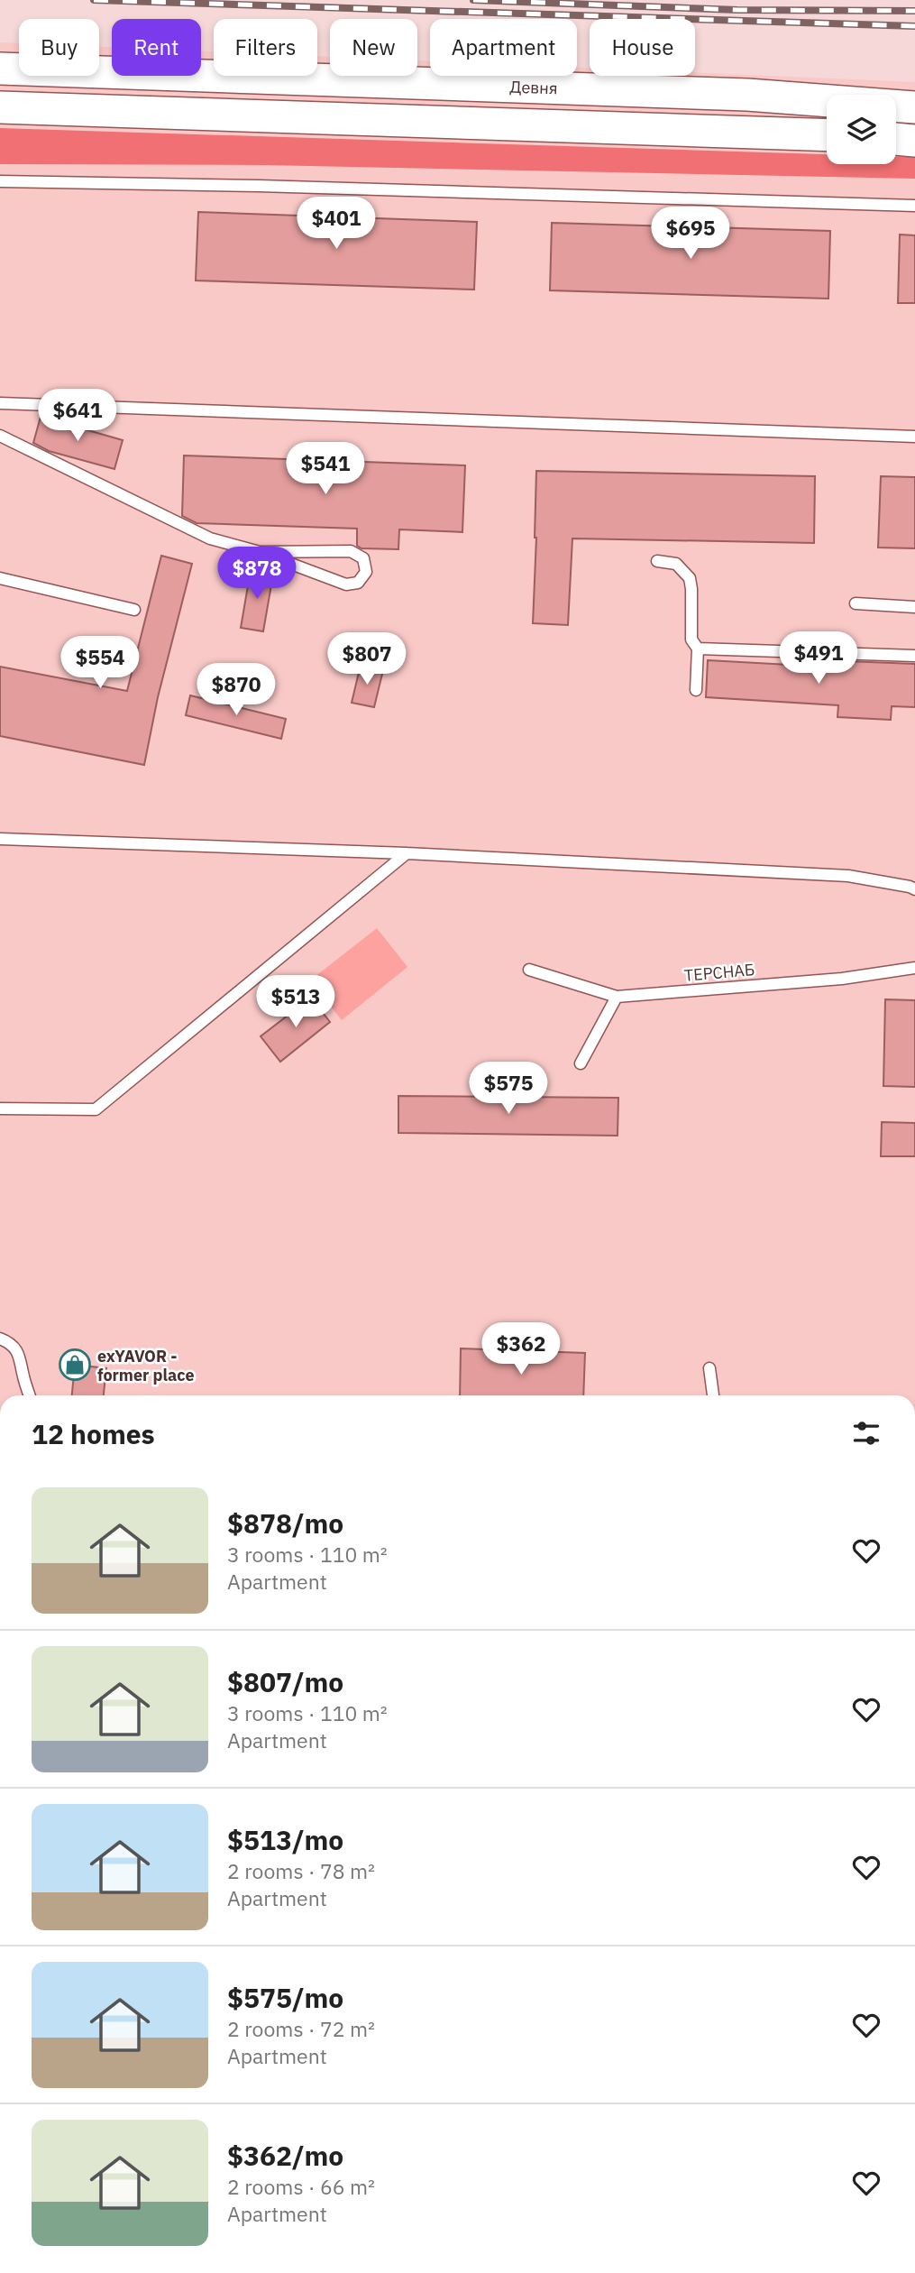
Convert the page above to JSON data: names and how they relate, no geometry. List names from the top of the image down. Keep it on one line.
{"streets":{"main road":["Девня"],"lane":["ТЕРСНАБ"]},"places":{"shop":["exYAVOR - former place"]},"page":{"chip":["Buy","Rent","Filters","New","Apartment","House"],"price":["$401","$695","$641","$541","$878","$491","$807","$554","$870","$513","$575","$362"],"heading":"12 homes","list":[{"name":"$878/mo","note":"3 rooms · 110 m² · Apartment"},{"name":"$807/mo","note":"3 rooms · 110 m² · Apartment"},{"name":"$513/mo","note":"2 rooms · 78 m² · Apartment"},{"name":"$575/mo","note":"2 rooms · 72 m² · Apartment"},{"name":"$362/mo","note":"2 rooms · 66 m² · Apartment"}]}}
